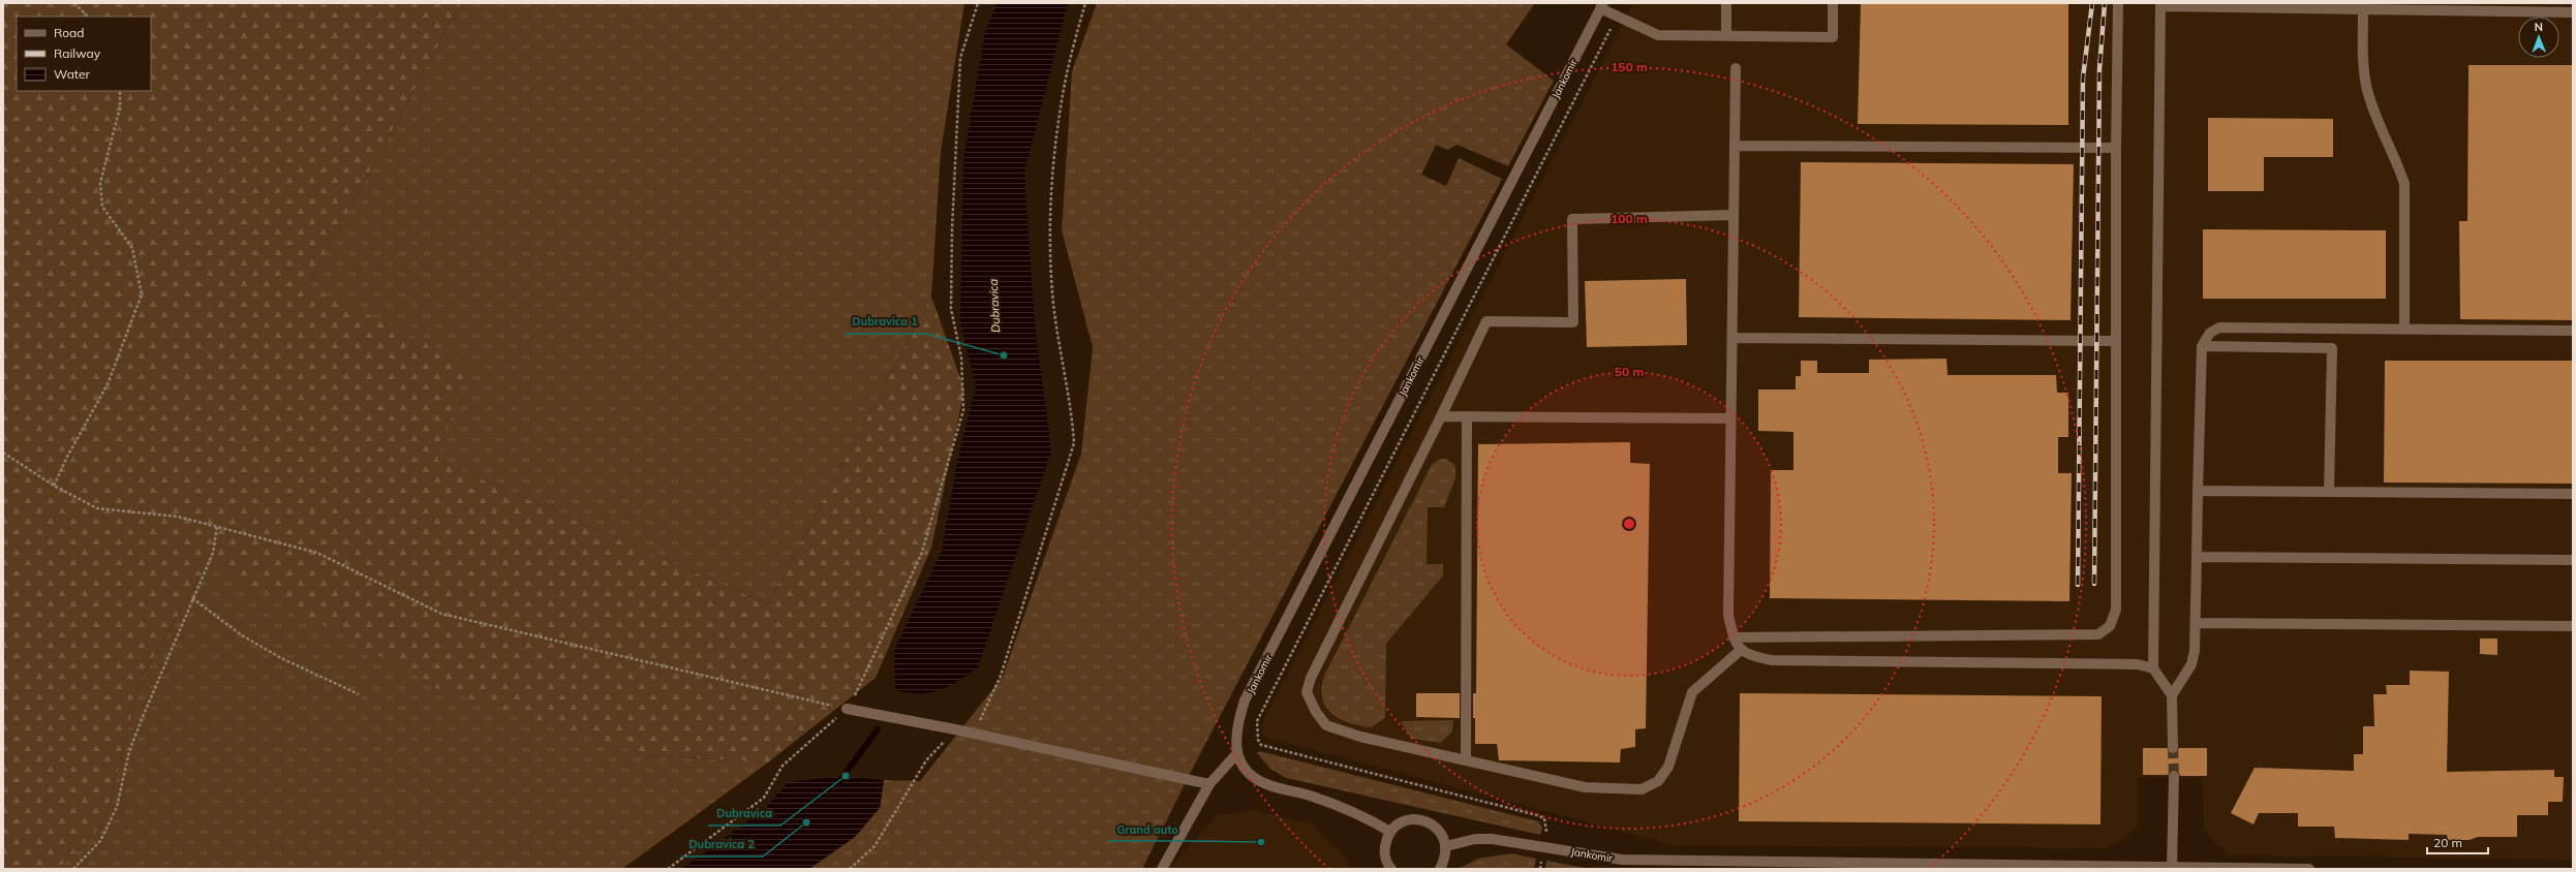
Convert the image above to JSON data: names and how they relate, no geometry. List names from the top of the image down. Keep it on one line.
{"streets":{"street":["Jankomir"]},"water":["Dubravica"],"places":["Dubravica 1","Dubravica","Dubravica 2","Grand auto"],"legend":["Road","Railway","Water"],"scale_bar":"20 m","north":"top","rings":["150 m","100 m","50 m"]}
